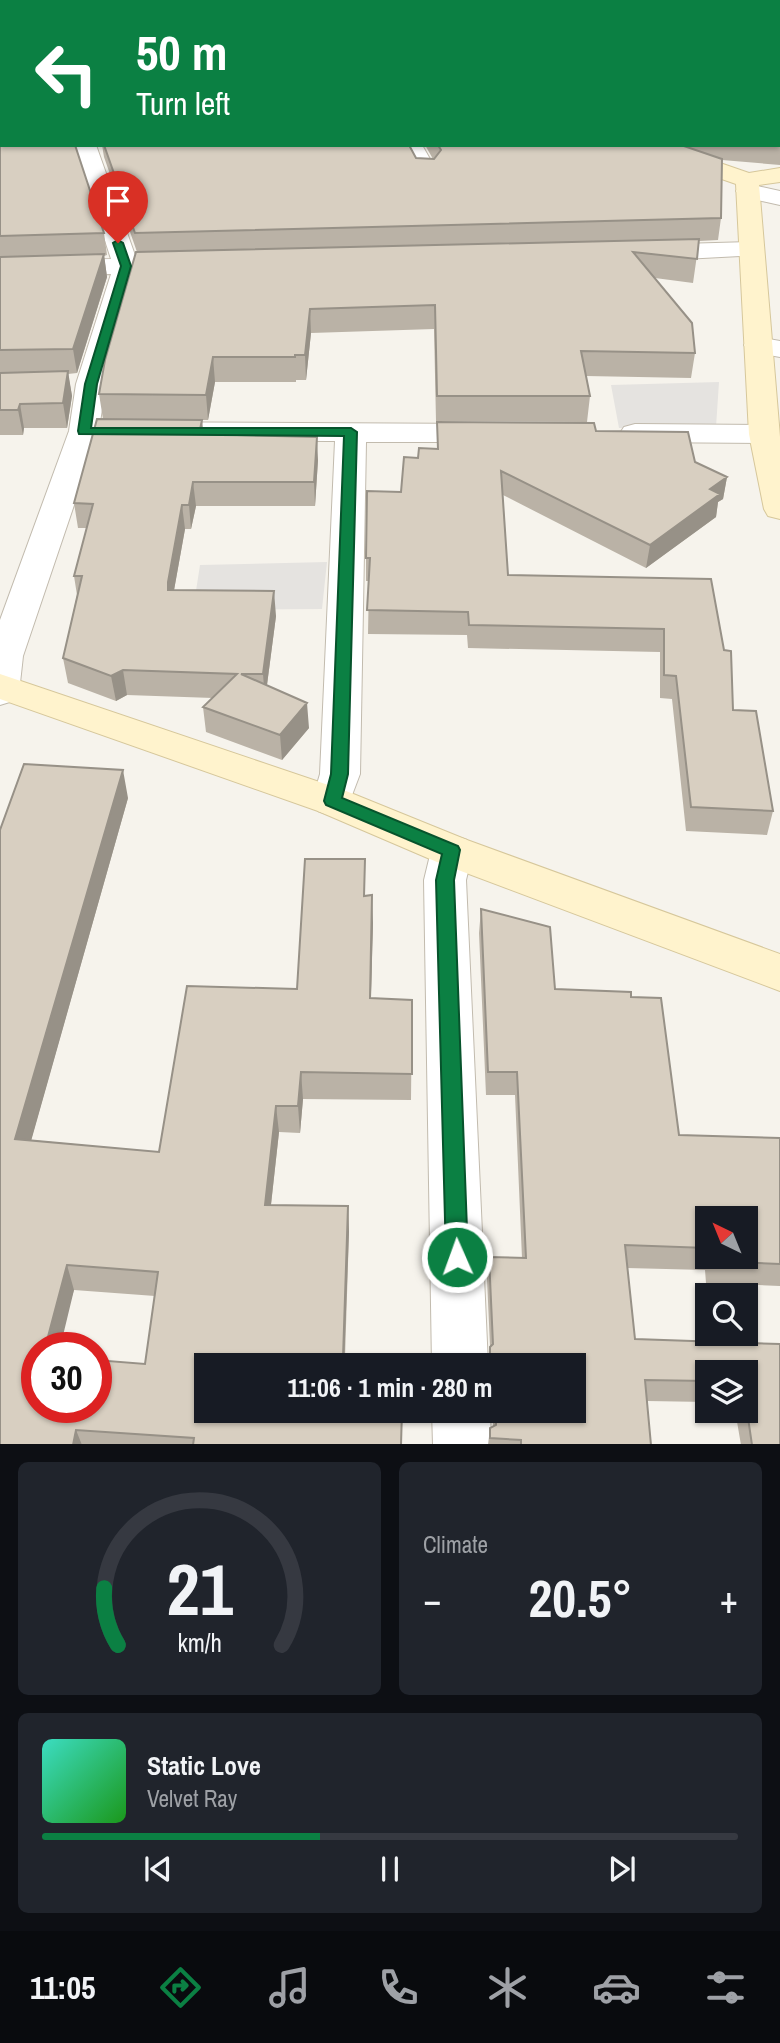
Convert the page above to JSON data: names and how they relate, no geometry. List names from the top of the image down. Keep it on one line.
{"north":"top left","page":{"turn":["50 m","Turn left"],"limit":"30","trip":"11:06 · 1 min · 280 m","tile":"Climate","heat":["−","20.5°","+"],"song":["Static Love","Velvet Ray"],"tabs":"11:05","gauge":["21","km/h"]}}
